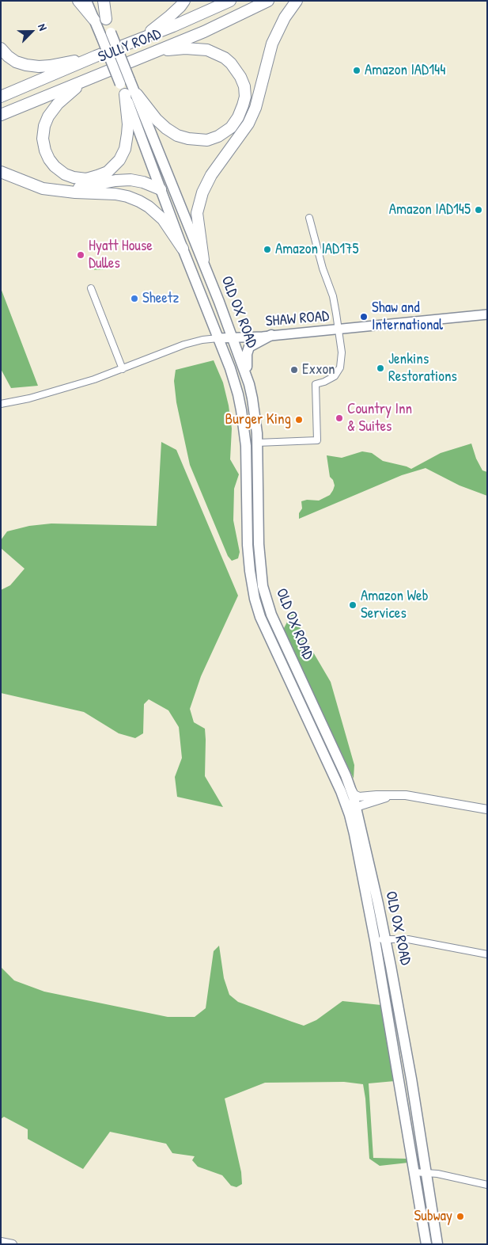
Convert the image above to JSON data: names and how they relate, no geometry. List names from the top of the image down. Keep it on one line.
{"streets":{"highway":["SULLY ROAD"],"main road":["OLD OX ROAD","SHAW ROAD"]},"crossings":[["OLD OX ROAD","SHAW ROAD"]],"places":["Amazon IAD144","Amazon IAD145","Amazon IAD175","Hyatt House Dulles","Sheetz","Shaw and International","Jenkins Restorations","Exxon","Country Inn & Suites","Burger King","Amazon Web Services","Subway"],"north":"top right"}
